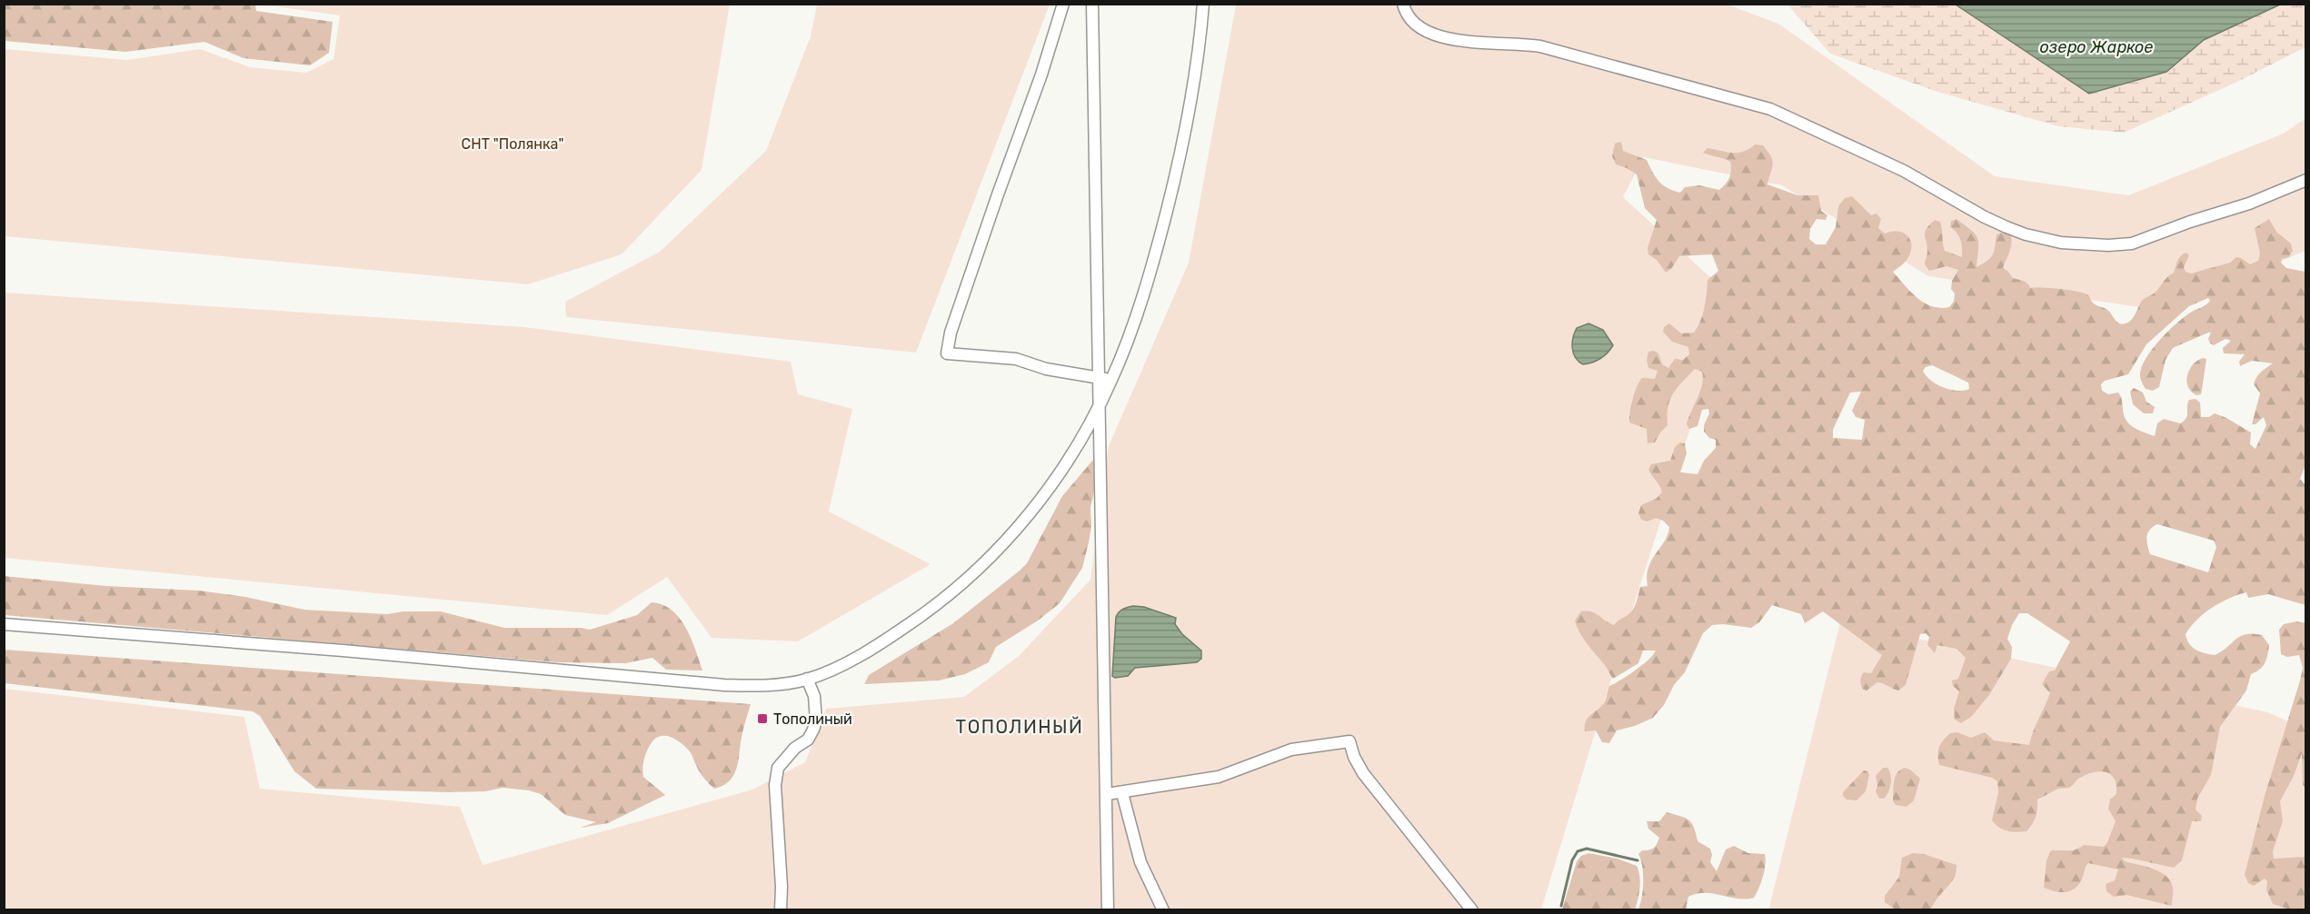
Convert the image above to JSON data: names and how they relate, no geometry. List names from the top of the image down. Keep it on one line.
{"districts":["ТОПОЛИНЫЙ"],"water":["озеро Жаркое"],"parks":["СНТ \"Полянка\""],"places":{"transit":["Тополиный"]}}
